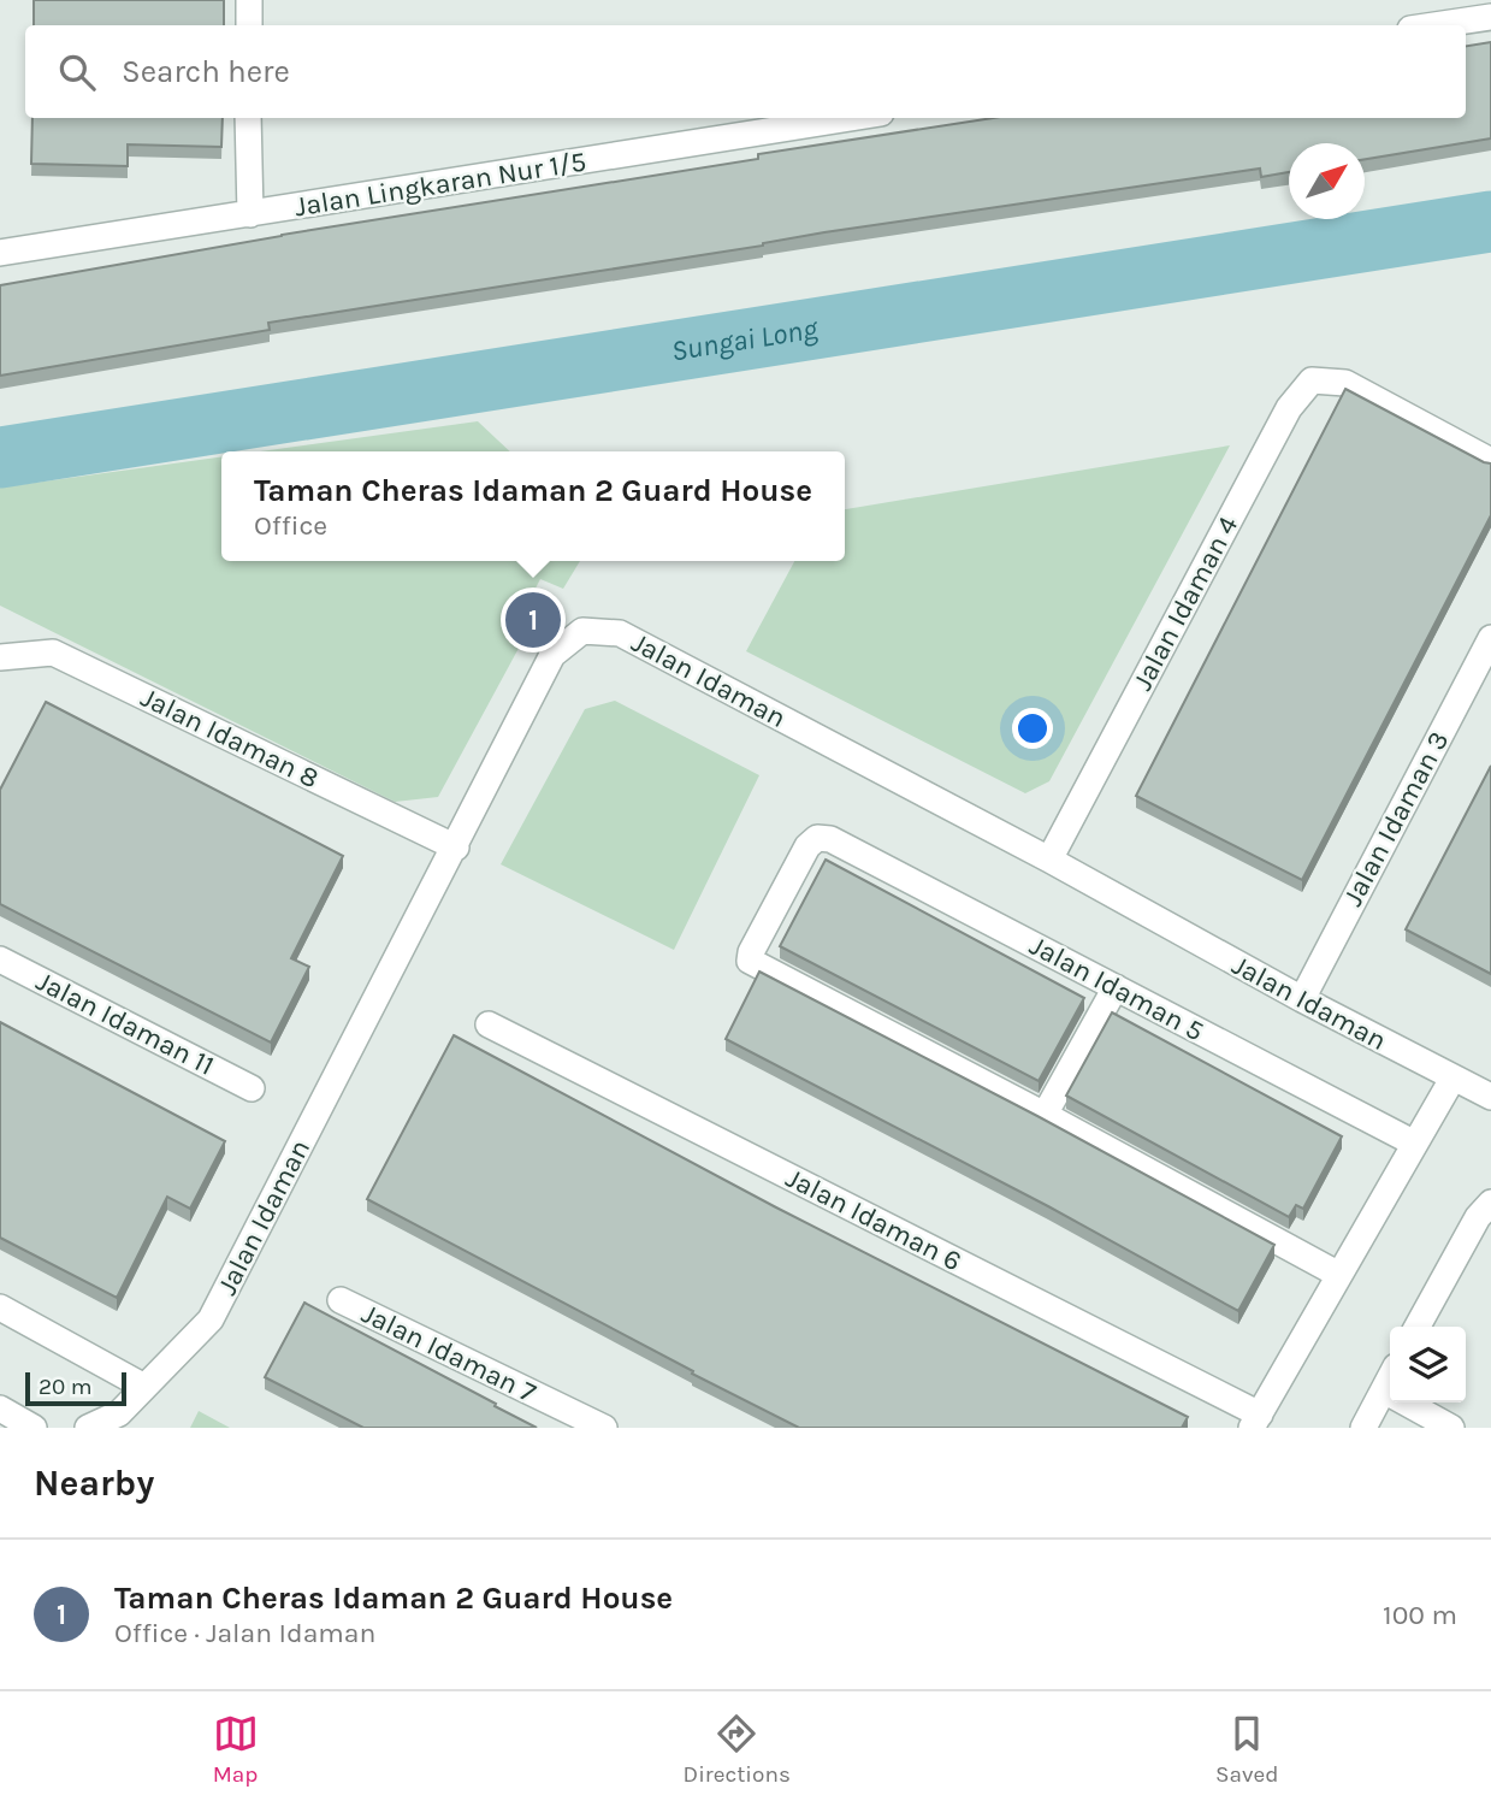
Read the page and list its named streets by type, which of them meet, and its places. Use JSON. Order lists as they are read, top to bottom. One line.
{"streets":{"street":["Jalan Lingkaran Nur 1/5","Jalan Idaman 4","Jalan Idaman","Jalan Idaman 8","Jalan Idaman 3","Jalan Idaman 5","Jalan Idaman 11","Jalan Idaman 6","Jalan Idaman 7"]},"crossings":[["Jalan Idaman 4","Jalan Idaman"],["Jalan Idaman","Jalan Idaman 8"],["Jalan Idaman","Jalan Idaman 3"]],"water":["Sungai Long"],"scale_bar":"20 m","north":"top right","page":{"search":"Search here","popup":["Taman Cheras Idaman 2 Guard House","Office"],"pins":"1","scale":"20 m","heading":"Nearby","list":[{"mark":"1","name":"Taman Cheras Idaman 2 Guard House","note":"Office · Jalan Idaman","value":"100 m"}],"nav":["Map","Directions","Saved"]}}
